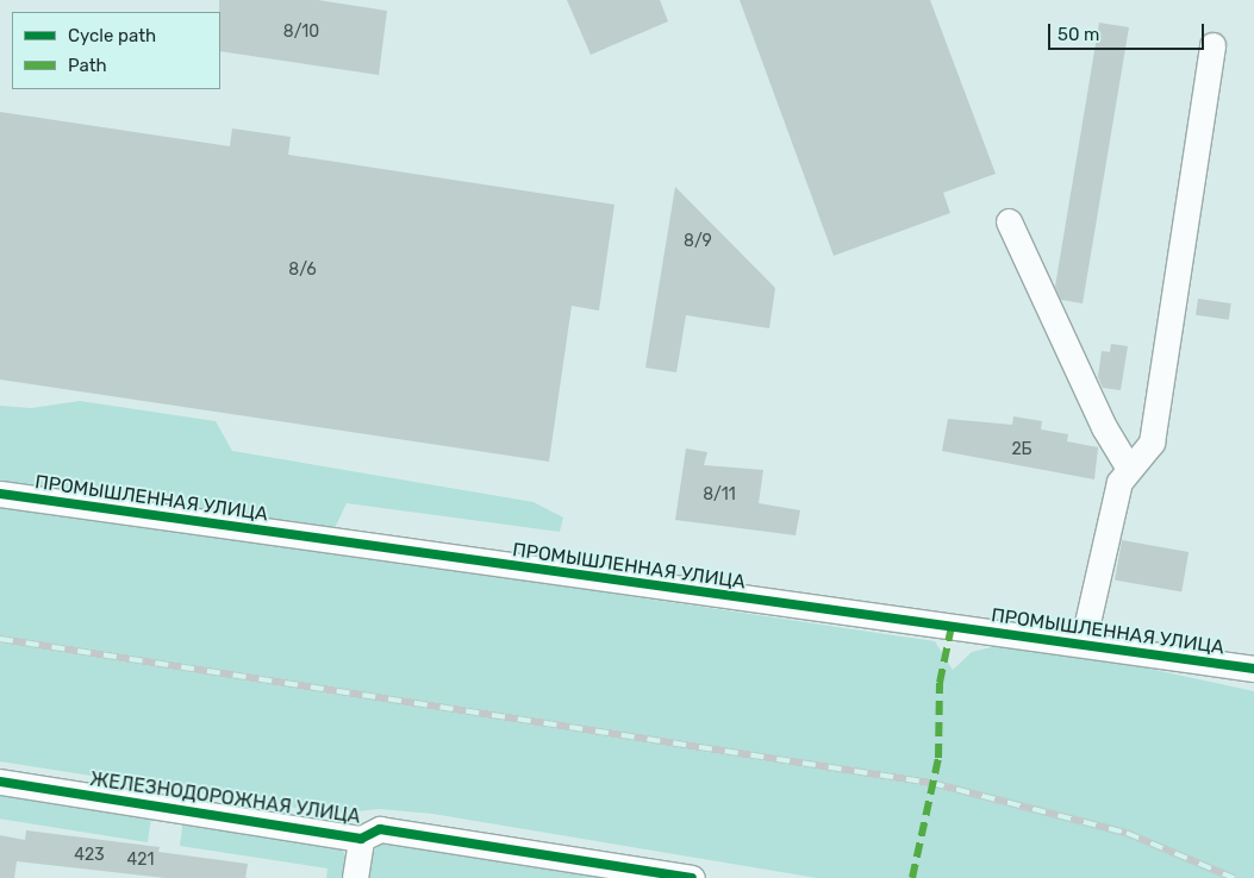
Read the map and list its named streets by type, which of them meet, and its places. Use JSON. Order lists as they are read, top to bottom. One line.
{"streets":{"street":["ПРОМЫШЛЕННАЯ УЛИЦА","ЖЕЛЕЗНОДОРОЖНАЯ УЛИЦА"]},"house_numbers":["8/10","8/9","8/6","2Б","8/11","423","421"],"legend":["Cycle path","Path"],"scale_bar":"50 m"}
